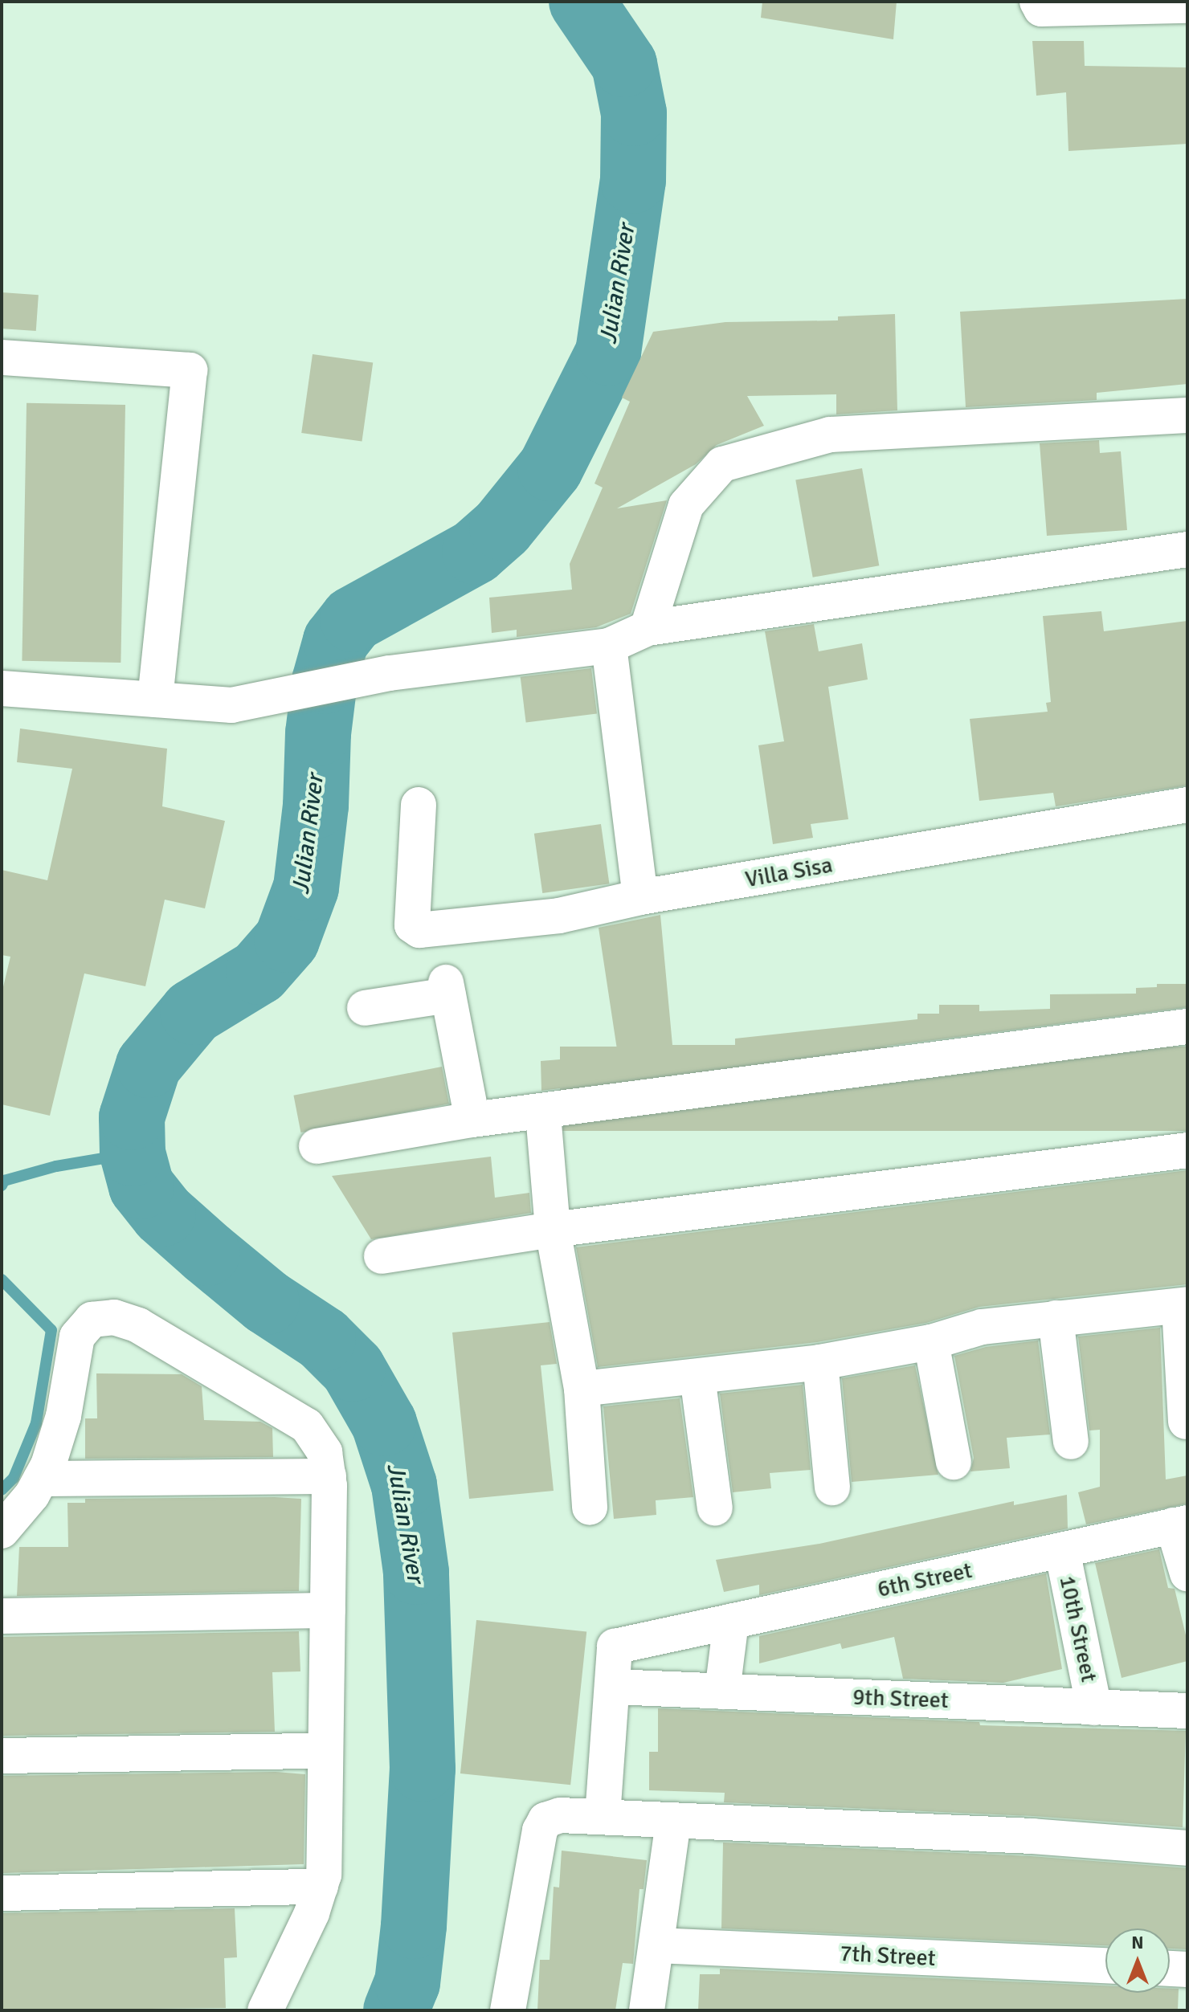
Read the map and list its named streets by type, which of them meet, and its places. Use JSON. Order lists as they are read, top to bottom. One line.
{"streets":{"street":["Villa Sisa","6th Street","10th Street","9th Street","7th Street"]},"crossings":[["6th Street","10th Street"],["6th Street","9th Street"],["10th Street","9th Street"]],"water":["Julian River"],"north":"top"}
